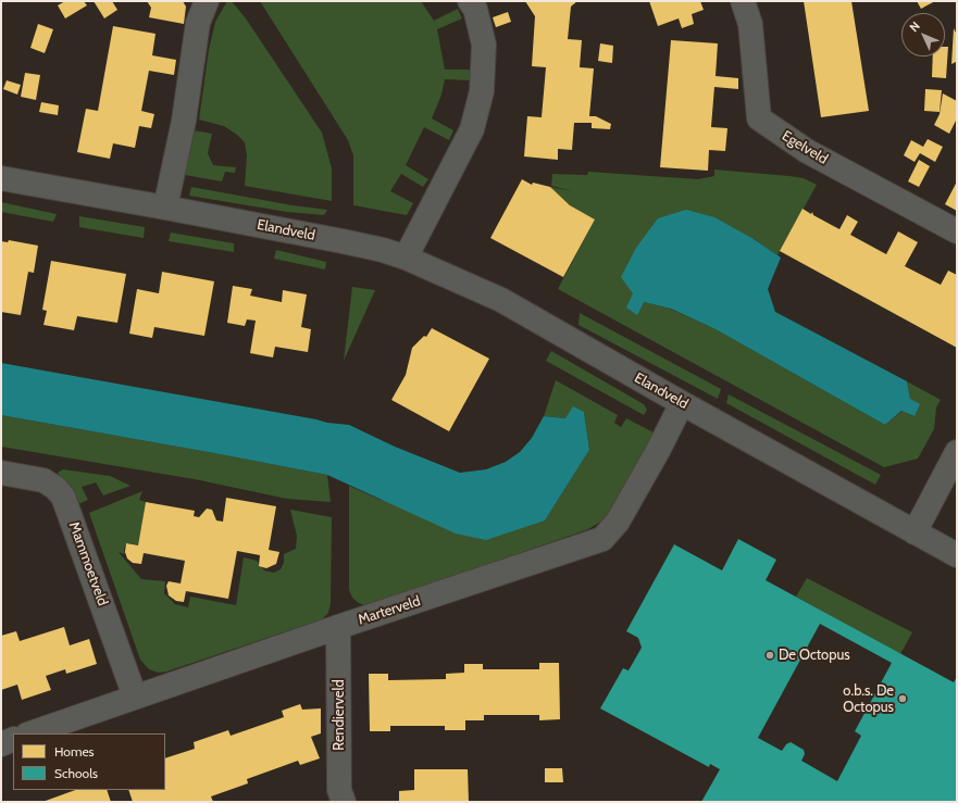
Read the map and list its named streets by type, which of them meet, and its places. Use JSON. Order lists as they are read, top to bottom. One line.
{"streets":{"street":["Egelveld","Elandveld","Mammoetveld","Marterveld","Rendierveld"]},"crossings":[["Elandveld","Marterveld"],["Mammoetveld","Marterveld"],["Marterveld","Rendierveld"]],"places":["De Octopus","o.b.s. De Octopus"],"legend":["Homes","Schools"],"north":"top left"}
